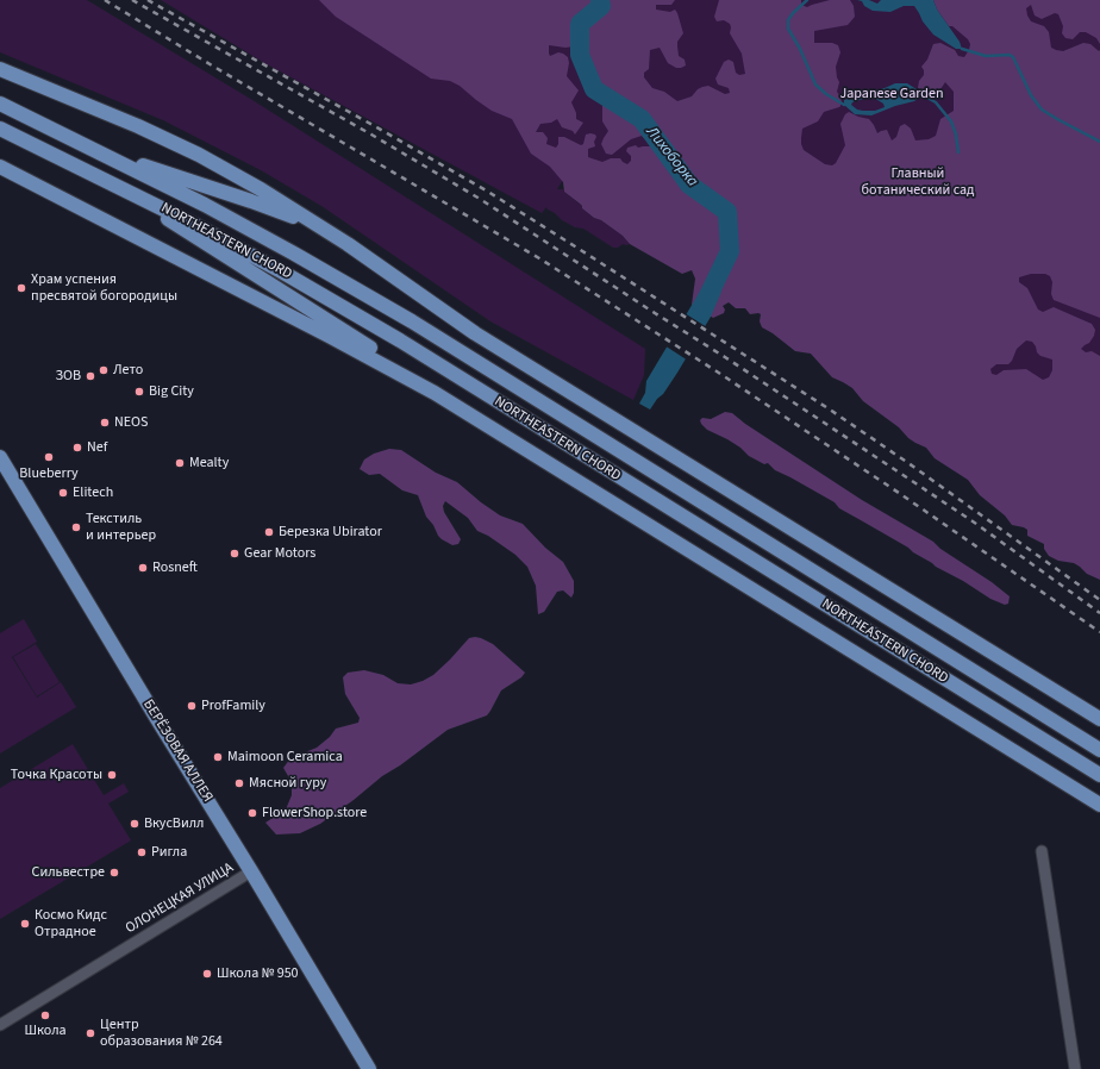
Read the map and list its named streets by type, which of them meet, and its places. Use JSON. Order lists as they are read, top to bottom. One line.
{"streets":{"main road":["NORTHEASTERN CHORD","БЕРЁЗОВАЯ АЛЛЕЯ"],"street":["ОЛОНЕЦКАЯ УЛИЦА"]},"crossings":[["БЕРЁЗОВАЯ АЛЛЕЯ","ОЛОНЕЦКАЯ УЛИЦА"]],"water":["Лихоборка"],"parks":["Japanese Garden","Главный ботанический сад"],"places":["Храм успения пресвятой богородицы","Лето","ЗОВ","Big City","NEOS","Nef","Blueberry","Mealty","Elitech","Текстиль и интерьер","Березка Ubirator","Gear Motors","Rosneft","ProfFamily","Maimoon Ceramica","Точка Красоты","Мясной гуру","FlowerShop.store","ВкусВилл","Ригла","Сильвестре","Космо Кидс Отрадное","Школа № 950","Школа","Центр образования № 264"]}
